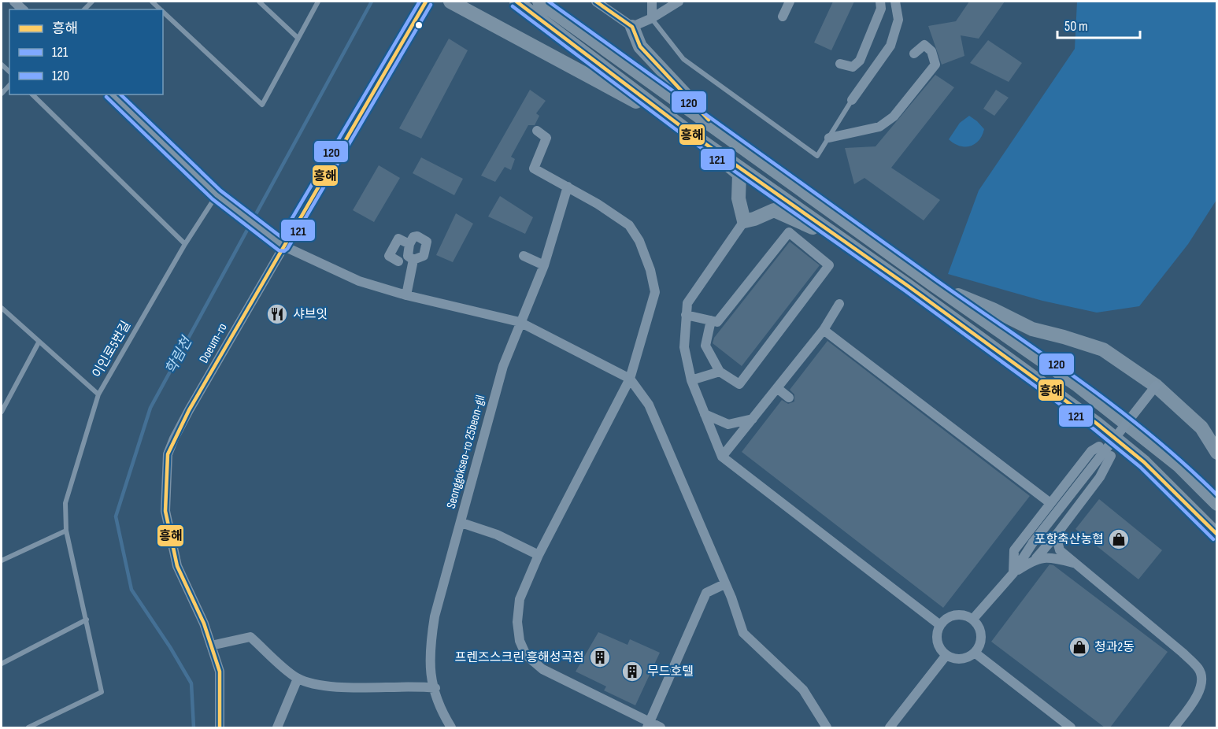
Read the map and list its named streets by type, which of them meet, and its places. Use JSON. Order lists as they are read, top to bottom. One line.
{"streets":{"street":["Doeum-ro","Seonggokseo-ro 25beon-gil"],"lane":["이인로5번길"]},"water":["학림천"],"places":{"restaurant":["샤브잇"],"shop":["포항축산농협","청과2동"],"building":["프렌즈스크린 흥해성곡점","무드호텔"]},"lines":["transit line 흥해","transit line 120","transit line 121"],"legend":["흥해","121","120"],"scale_bar":"50 m"}
